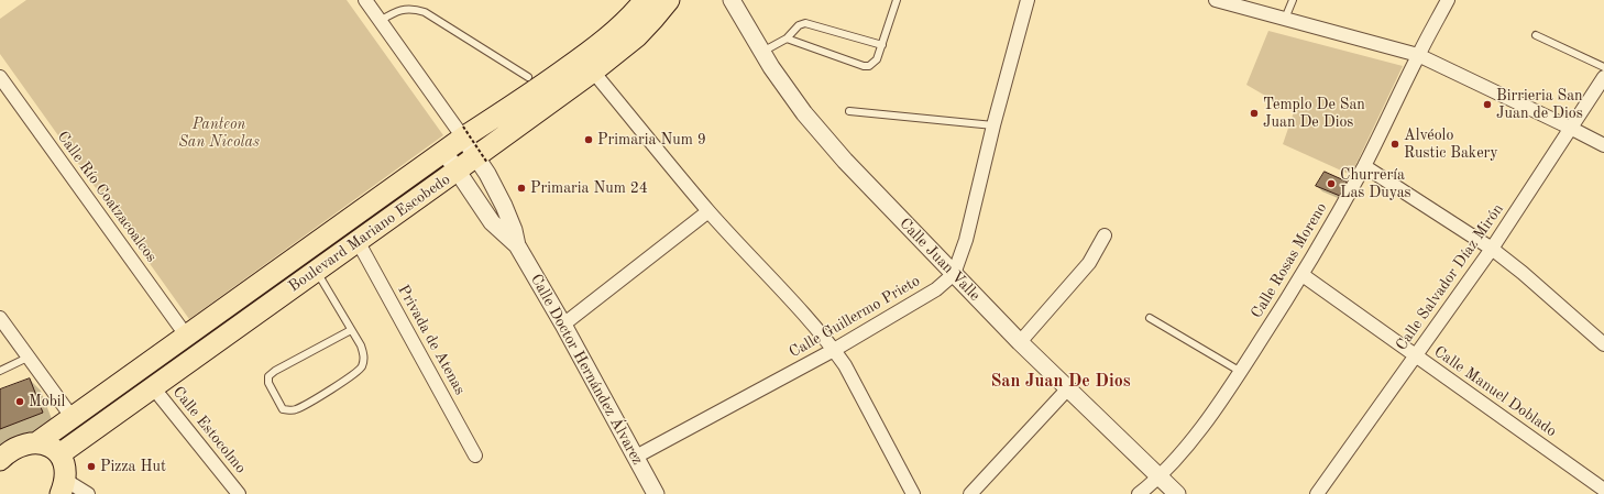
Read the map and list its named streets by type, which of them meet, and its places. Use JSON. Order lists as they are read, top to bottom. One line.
{"streets":{"main road":["Boulevard Mariano Escobedo"],"street":["Calle Río Coatzacoalcos","Calle Juan Valle","Calle Rosas Moreno","Calle Salvador Díaz Mirón","Calle Guillermo Prieto","Privada de Atenas","Calle Doctor Hernández Álvarez","Calle Manuel Doblado","Calle Estocolmo"]},"crossings":[["Calle Río Coatzacoalcos","Boulevard Mariano Escobedo"],["Boulevard Mariano Escobedo","Privada de Atenas"],["Boulevard Mariano Escobedo","Calle Doctor Hernández Álvarez"],["Boulevard Mariano Escobedo","Calle Estocolmo"],["Calle Juan Valle","Calle Rosas Moreno"],["Calle Juan Valle","Calle Guillermo Prieto"],["Calle Rosas Moreno","Calle Manuel Doblado"],["Calle Salvador Díaz Mirón","Calle Manuel Doblado"],["Calle Guillermo Prieto","Calle Doctor Hernández Álvarez"]],"districts":["San Juan De Dios"],"parks":["Panteon San Nicolas"],"places":["Birrieria San Juan de Dios","Templo De San Juan De Dios","Primaria Num 9","Alvéolo Rustic Bakery","Churrería Las Duyas","Primaria Num 24","Mobil","Pizza Hut"]}
